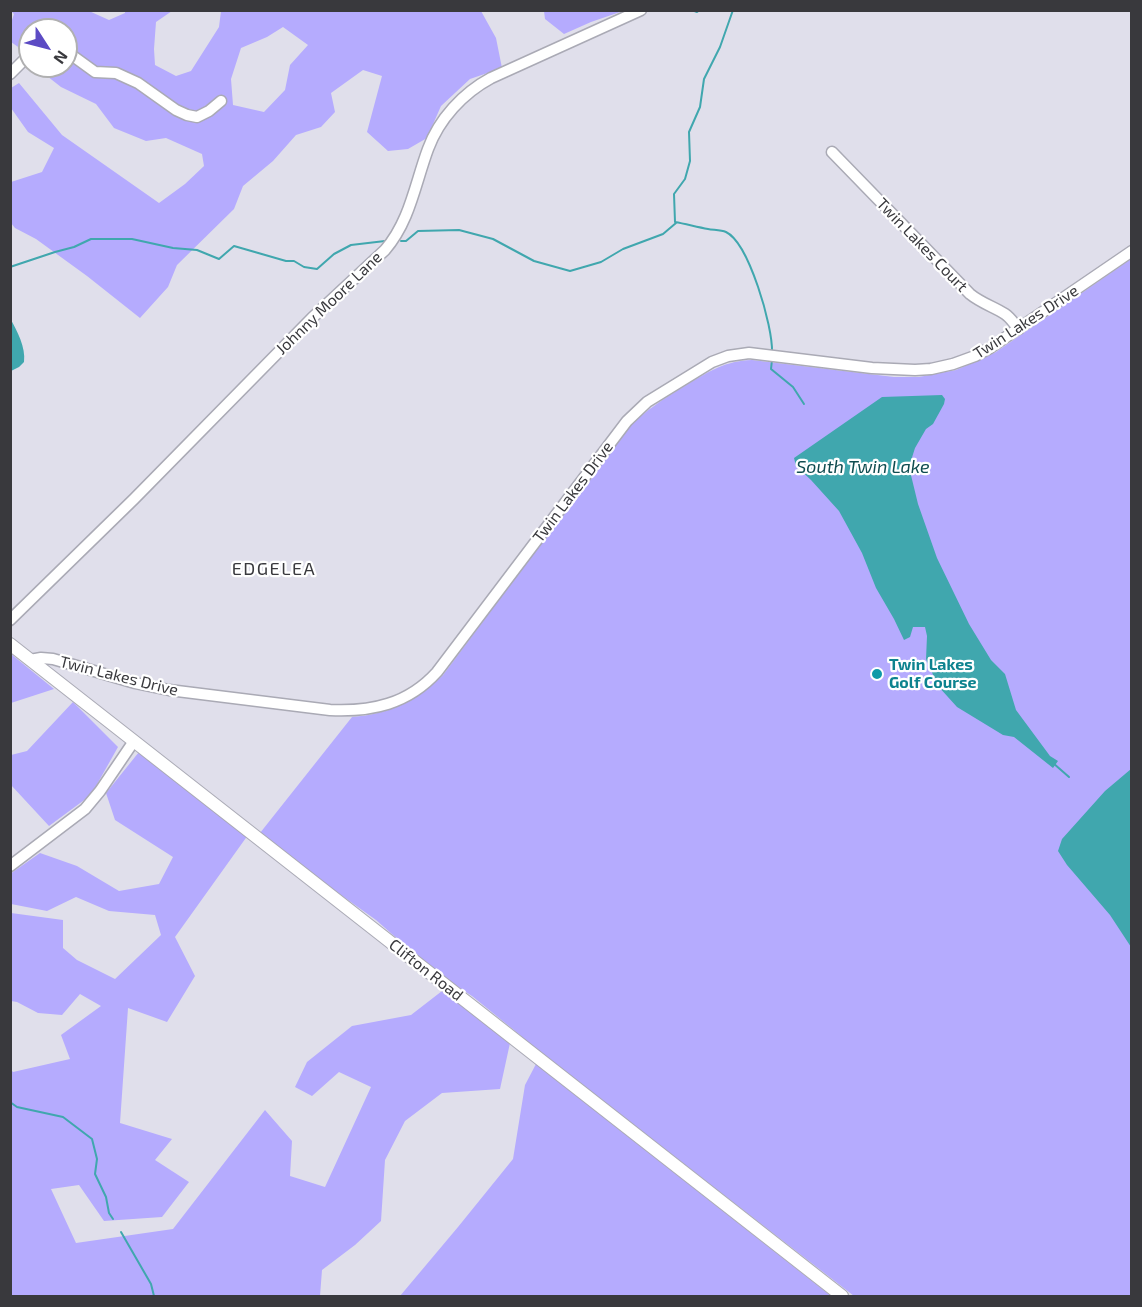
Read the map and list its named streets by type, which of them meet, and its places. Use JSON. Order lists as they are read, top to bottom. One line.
{"streets":{"main road":["Clifton Road"],"street":["Twin Lakes Court","Johnny Moore Lane","Twin Lakes Drive"]},"crossings":[["Twin Lakes Court","Twin Lakes Drive"],["Twin Lakes Drive","Clifton Road"]],"districts":["EDGELEA"],"water":["South Twin Lake"],"places":["Twin Lakes Golf Course"],"north":"bottom right"}
